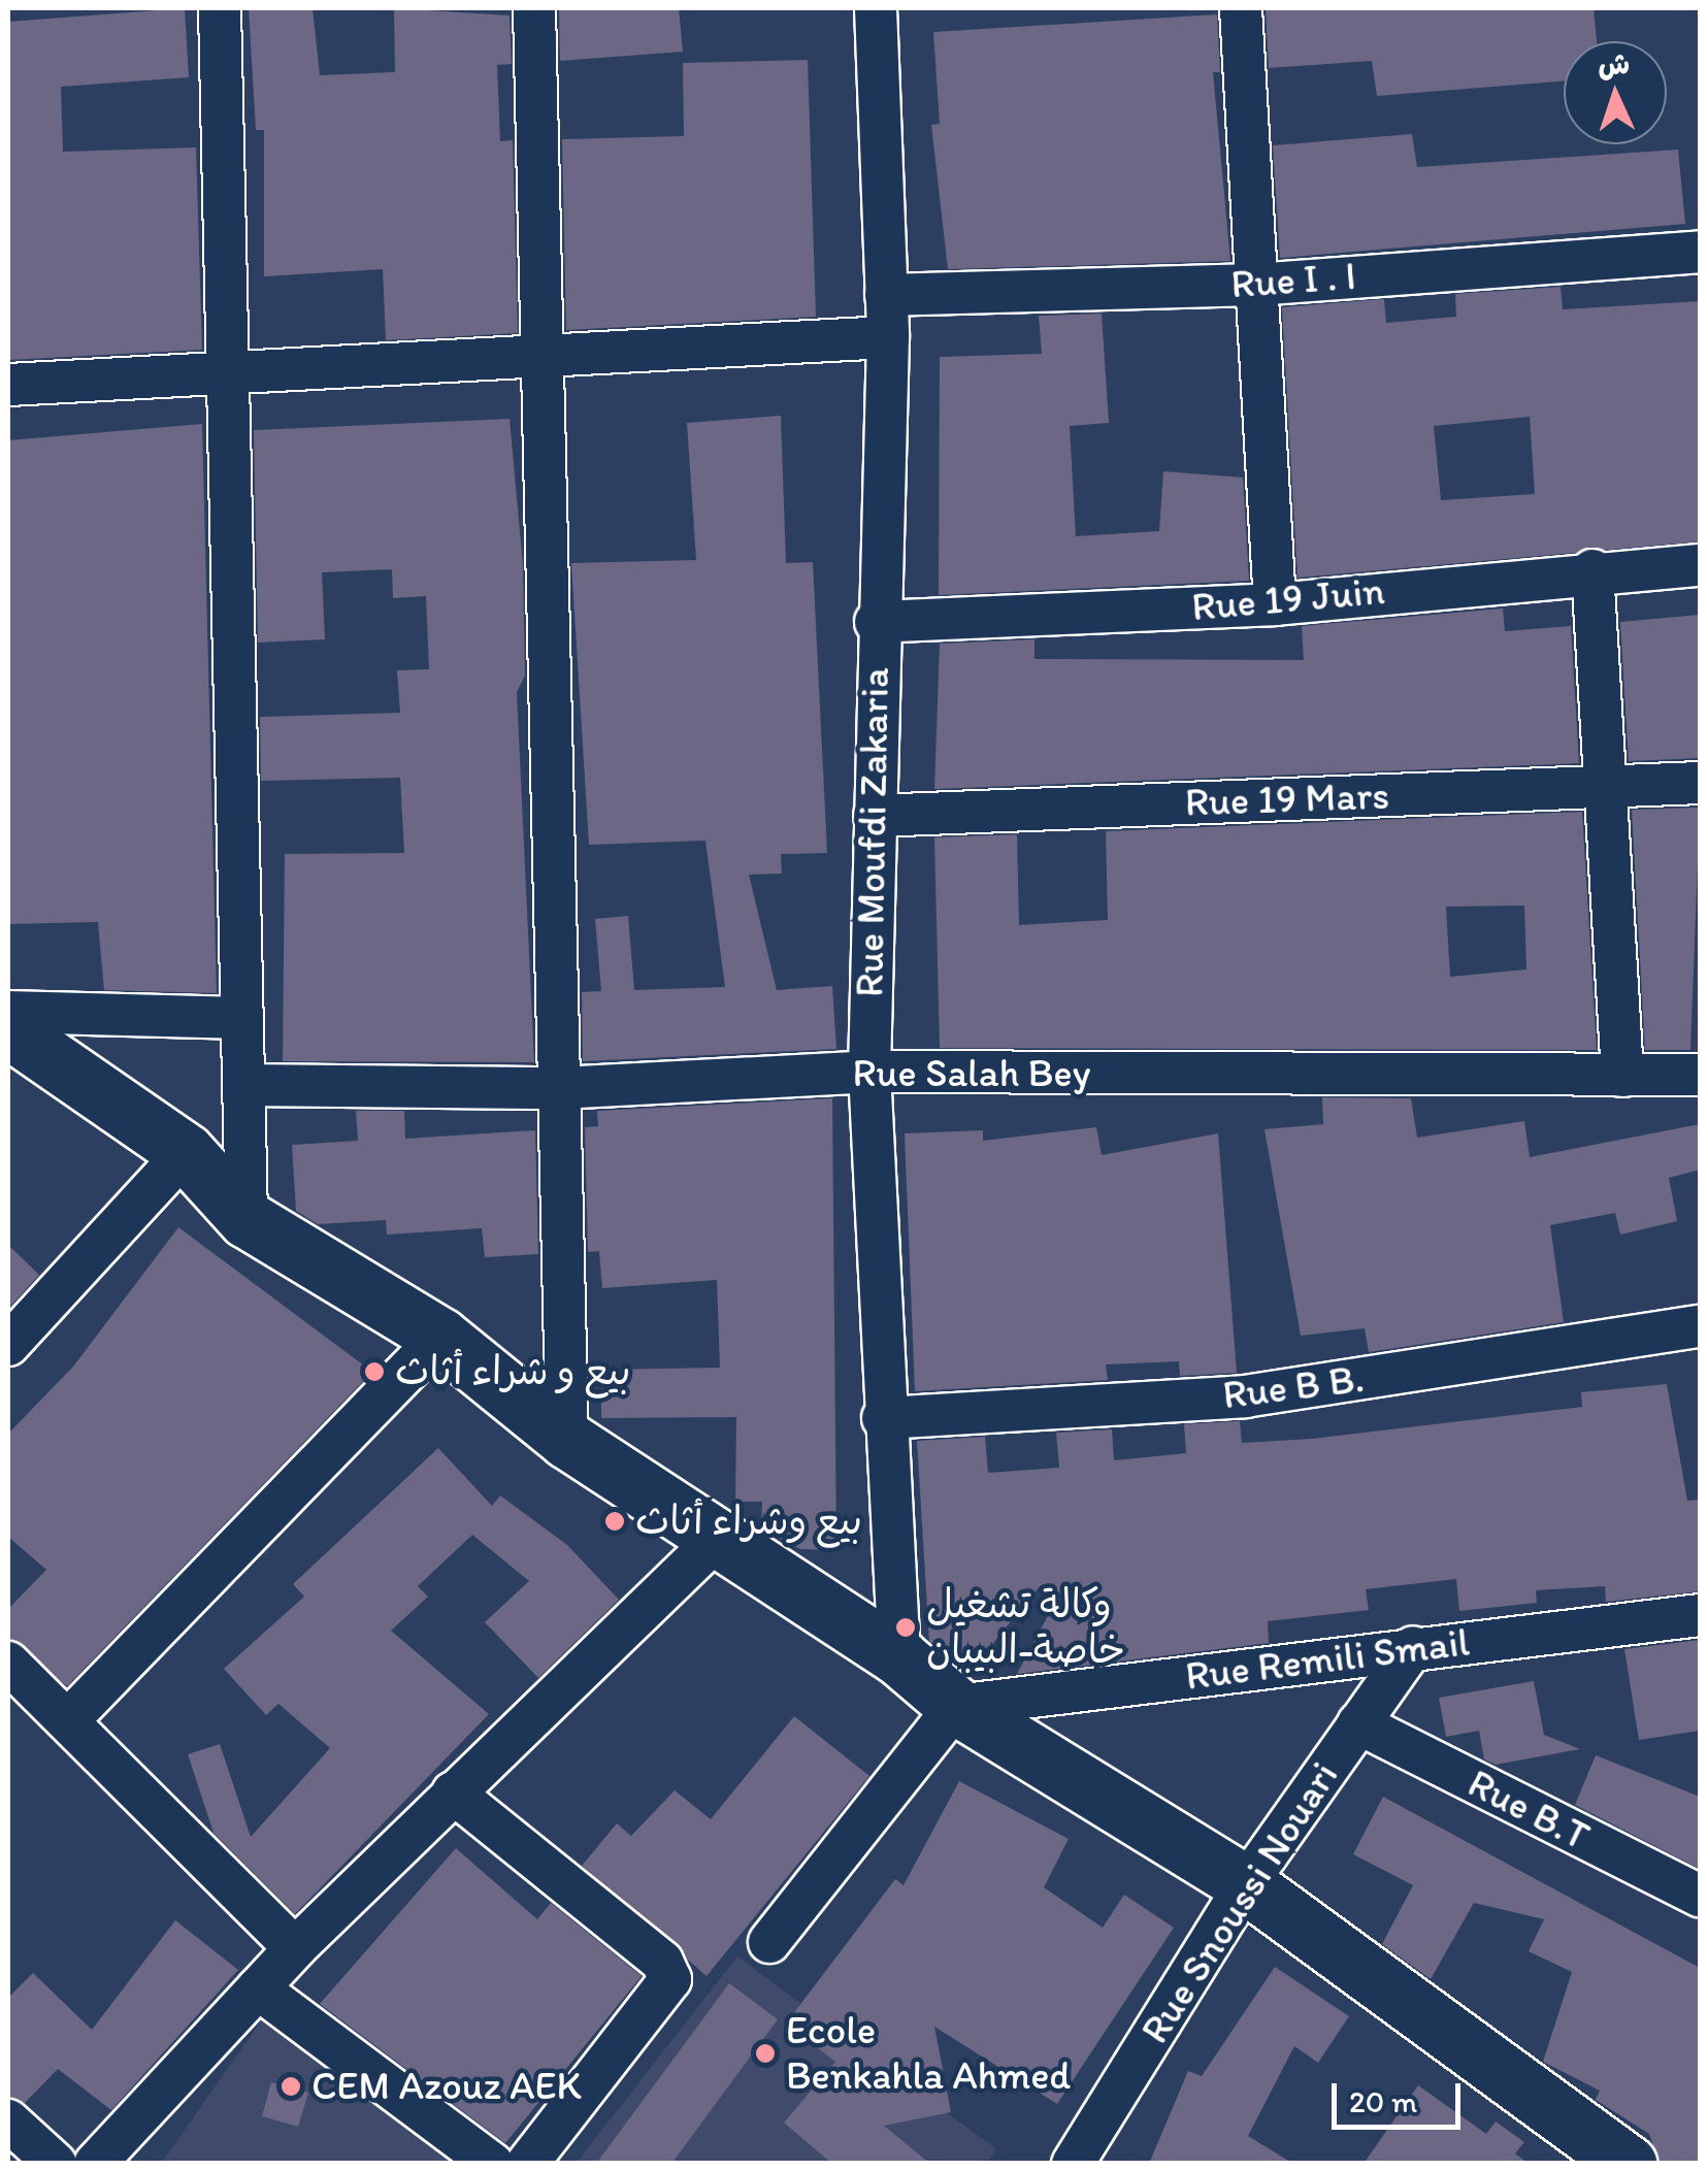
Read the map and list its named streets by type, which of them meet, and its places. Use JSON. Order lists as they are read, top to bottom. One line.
{"streets":{"street":["Rue I . I","Rue 19 Juin","Rue 19 Mars","Rue Moufdi Zakaria","Rue Salah Bey","Rue B B.","Rue Remili Smail","Rue B.T","Rue Snoussi Nouari"]},"crossings":[["Rue I . I","Rue Moufdi Zakaria"],["Rue 19 Juin","Rue Moufdi Zakaria"],["Rue 19 Mars","Rue Moufdi Zakaria"],["Rue Moufdi Zakaria","Rue Salah Bey"],["Rue Moufdi Zakaria","Rue B B."],["Rue Remili Smail","Rue Snoussi Nouari"],["Rue B.T","Rue Snoussi Nouari"]],"places":["بيع و شراء أثاث","بيع وشراء أثاث","وكالة تشغيل خاصة-البيبان","Ecole Benkahla Ahmed","CEM Azouz AEK"],"scale_bar":"20 m","north":"top"}
